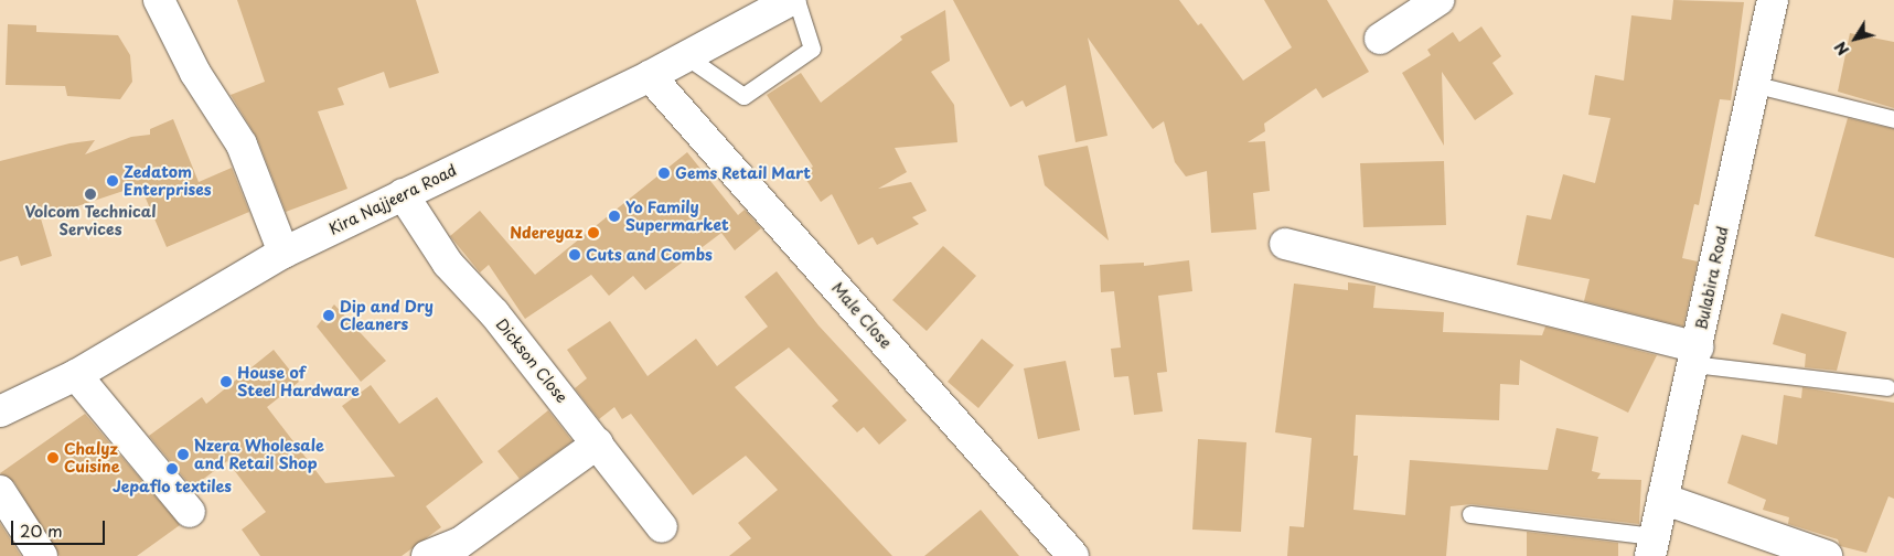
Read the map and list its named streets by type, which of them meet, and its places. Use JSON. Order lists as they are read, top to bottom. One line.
{"streets":{"street":["Kira Najjeera Road","Bulabira Road","Male Close","Dickson Close"]},"crossings":[["Kira Najjeera Road","Male Close"],["Kira Najjeera Road","Dickson Close"]],"places":["Gems Retail Mart","Zedatom Enterprises","Volcom Technical Services","Yo Family Supermarket","Ndereyaz","Cuts and Combs","Dip and Dry Cleaners","House of Steel Hardware","Nzera Wholesale and Retail Shop","Chalyz Cuisine","Jepaflo textiles"],"scale_bar":"20 m","north":"bottom left"}
